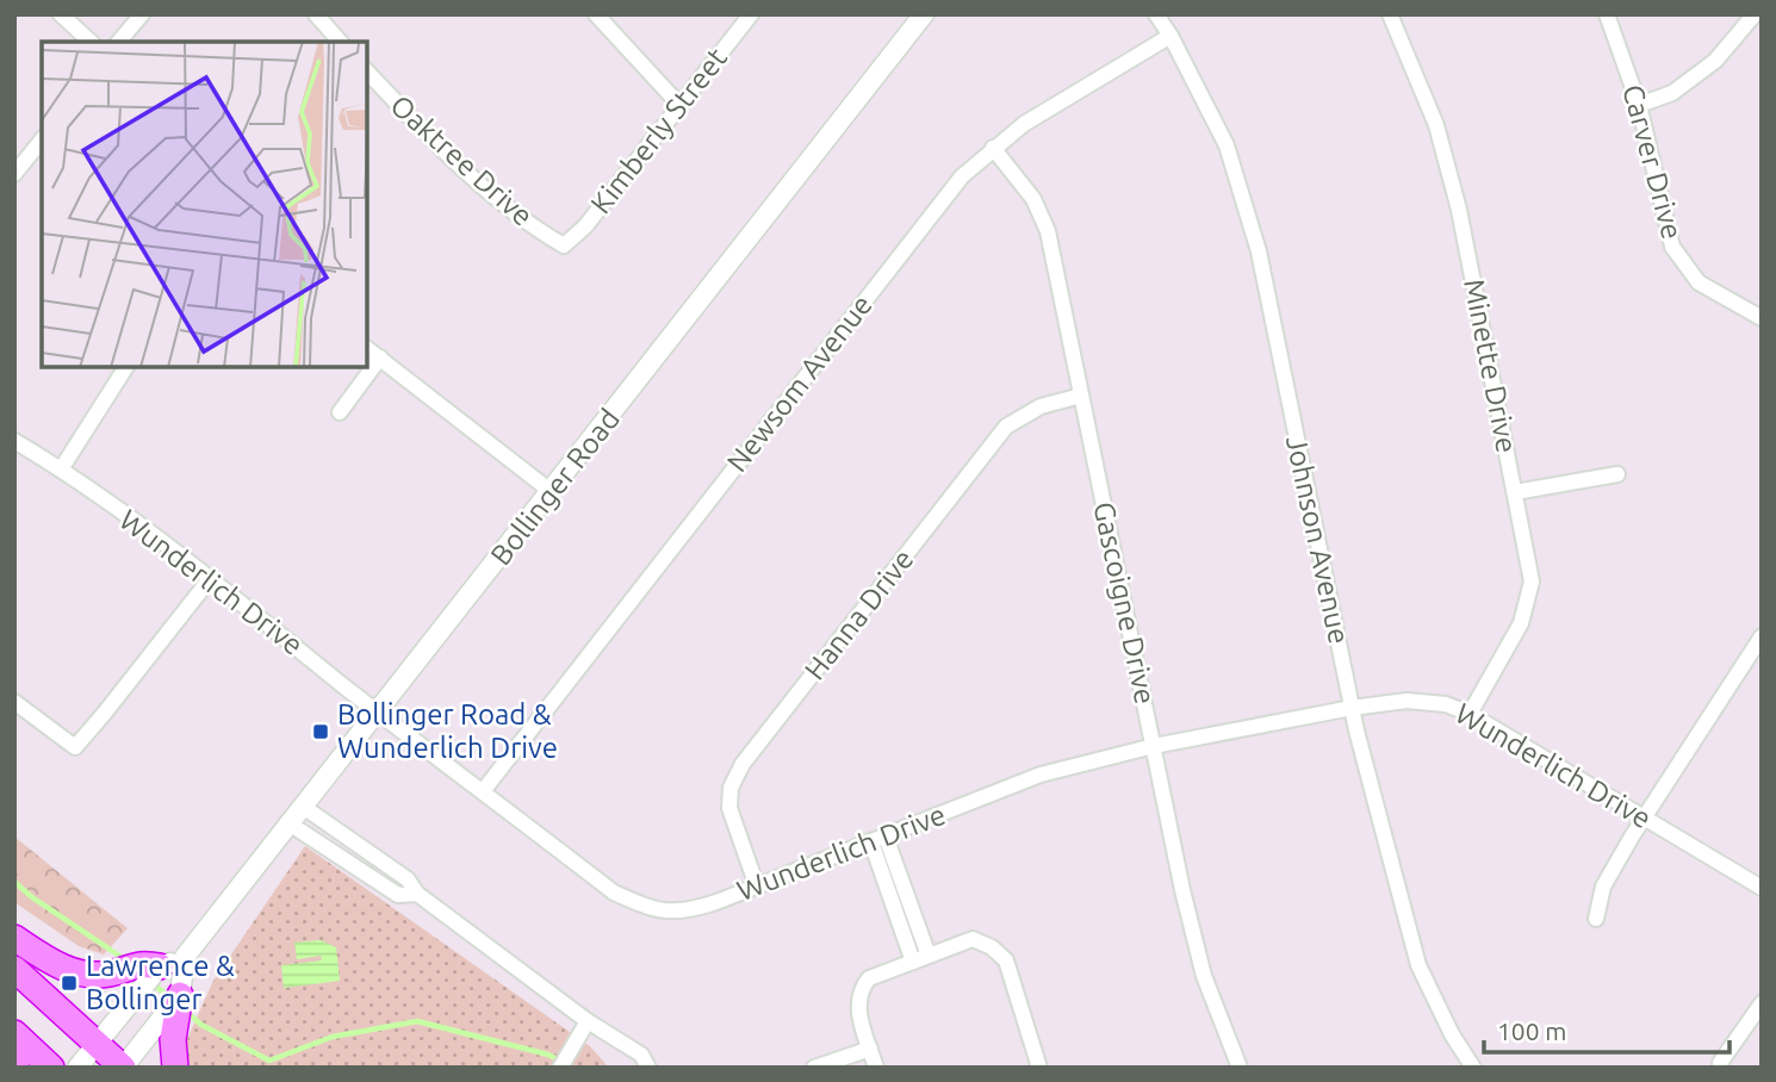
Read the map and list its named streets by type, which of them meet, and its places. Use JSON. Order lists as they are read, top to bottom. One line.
{"streets":{"main road":["Bollinger Road"],"street":["Kimberly Street","Oaktree Drive","Carver Drive","Minette Drive","Newsom Avenue","Johnson Avenue","Wunderlich Drive","Gascoigne Drive","Hanna Drive"]},"crossings":[["Kimberly Street","Oaktree Drive"],["Minette Drive","Wunderlich Drive"],["Newsom Avenue","Johnson Avenue"],["Newsom Avenue","Wunderlich Drive"],["Newsom Avenue","Gascoigne Drive"],["Bollinger Road","Wunderlich Drive"],["Johnson Avenue","Wunderlich Drive"],["Wunderlich Drive","Gascoigne Drive"],["Wunderlich Drive","Hanna Drive"],["Gascoigne Drive","Hanna Drive"]],"places":{"transit":["Bollinger Road & Wunderlich Drive","Lawrence & Bollinger"]},"scale_bar":"100 m"}
